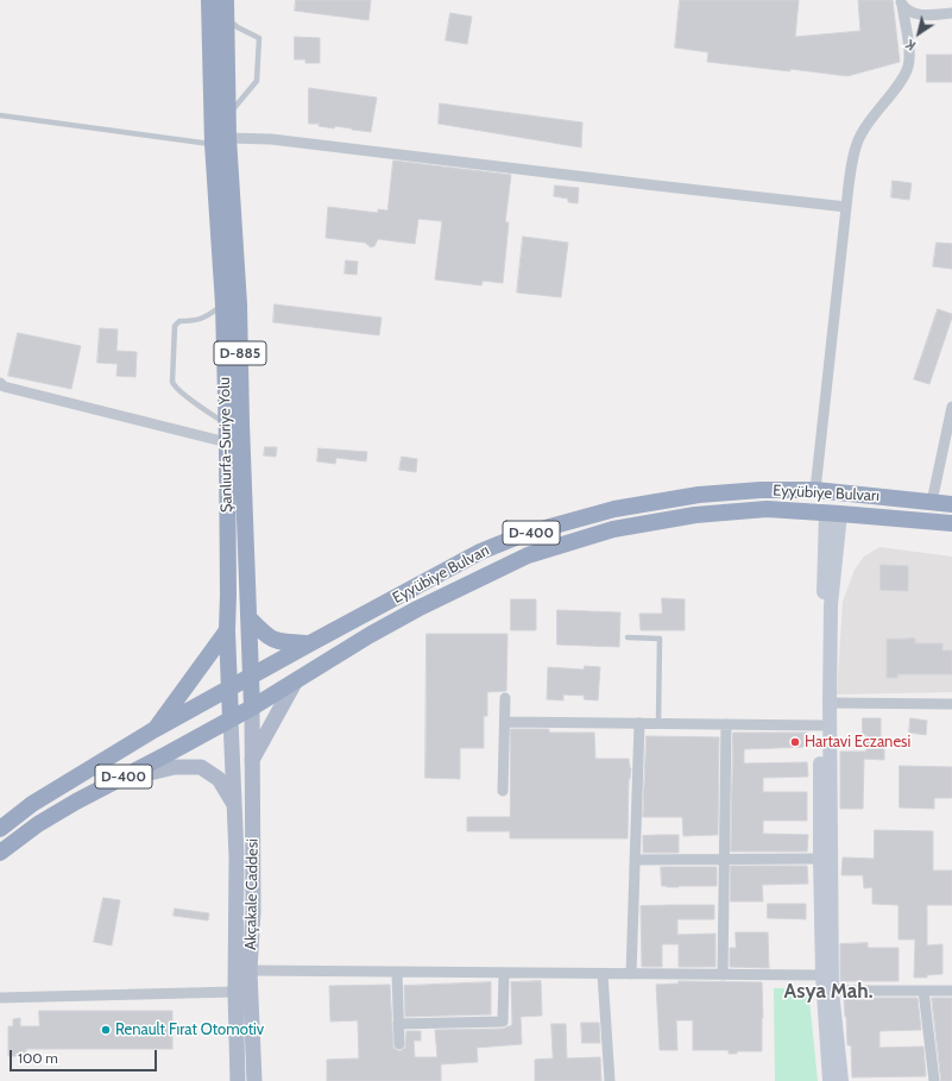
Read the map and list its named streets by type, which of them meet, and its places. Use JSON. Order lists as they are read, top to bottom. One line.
{"streets":{"highway":["D-885","Şanlıurfa-Suriye Yolu","Eyyübiye Bulvarı","D-400"],"main road":["Akçakale Caddesi"]},"crossings":[["Şanlıurfa-Suriye Yolu","Eyyübiye Bulvarı"],["Şanlıurfa-Suriye Yolu","D-400"],["Şanlıurfa-Suriye Yolu","Akçakale Caddesi"],["Eyyübiye Bulvarı","D-400"],["Eyyübiye Bulvarı","Akçakale Caddesi"],["D-400","Akçakale Caddesi"]],"districts":["Asya Mah."],"places":["Hartavi Eczanesi","Renault Fırat Otomotiv"],"scale_bar":"100 m","north":"bottom left"}
